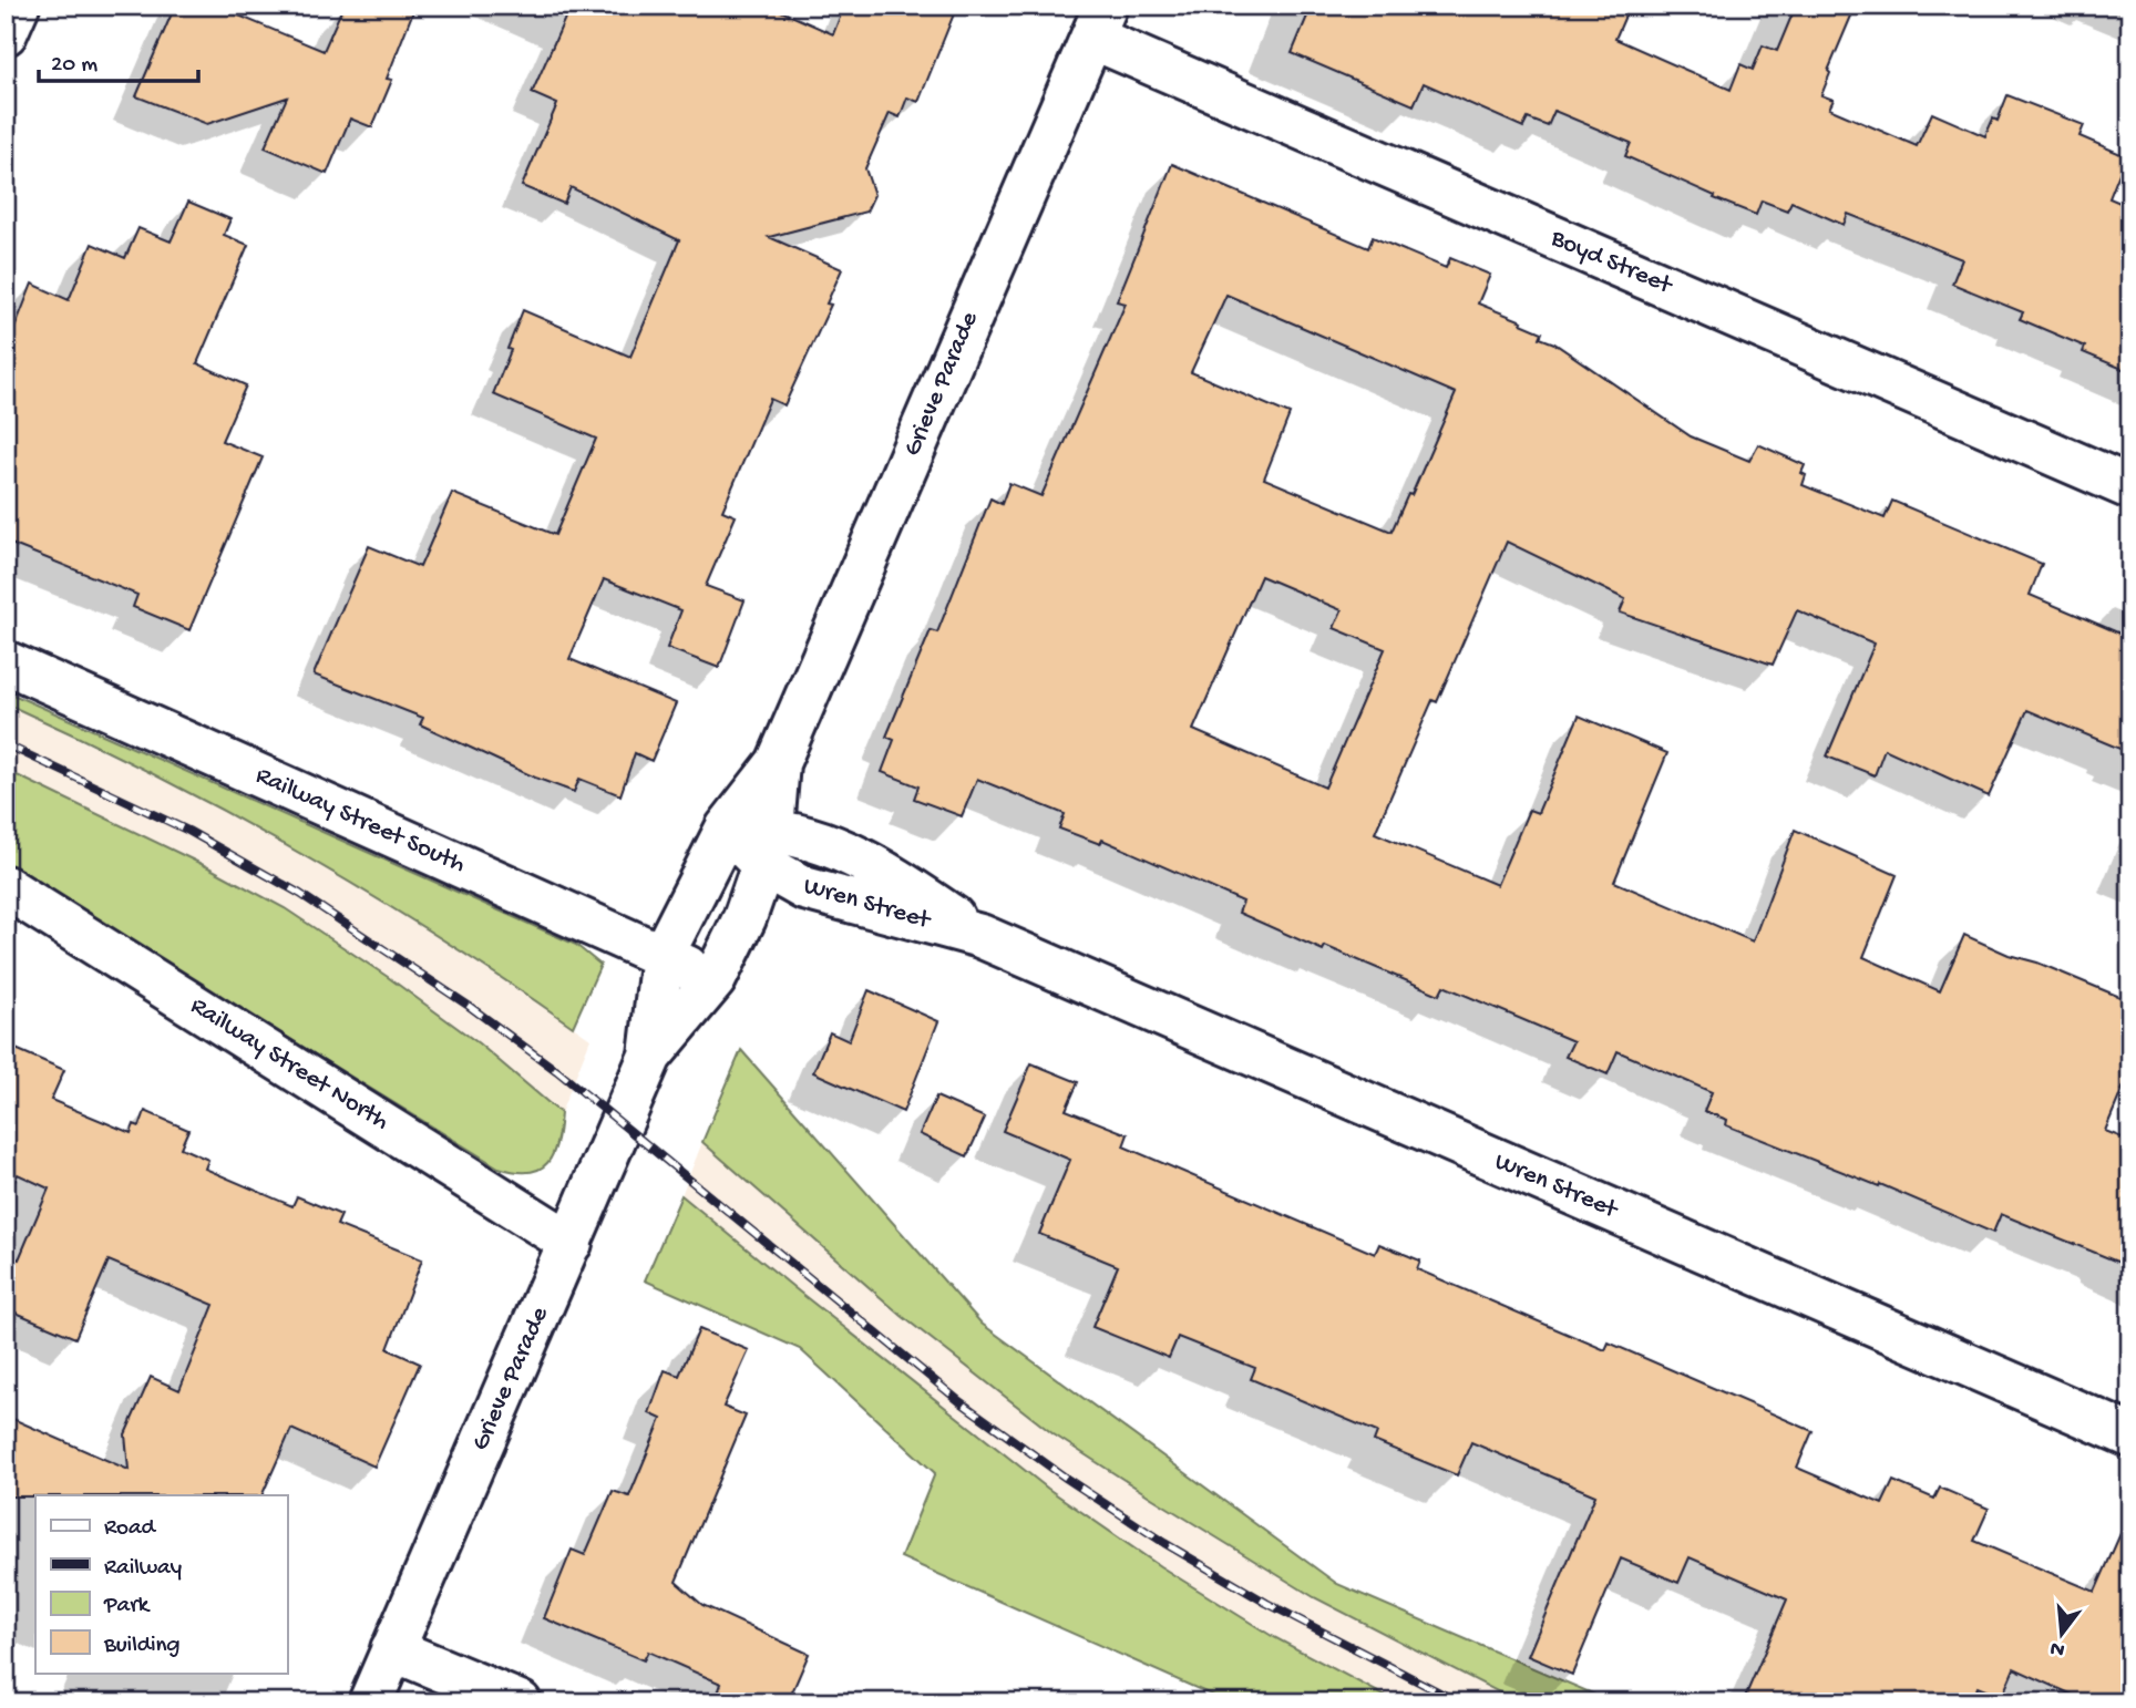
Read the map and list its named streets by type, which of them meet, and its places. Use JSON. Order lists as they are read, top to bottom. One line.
{"streets":{"street":["Boyd Street","Grieve Parade","Railway Street South","Wren Street","Railway Street North"]},"crossings":[["Boyd Street","Grieve Parade"],["Grieve Parade","Railway Street South"],["Grieve Parade","Wren Street"],["Grieve Parade","Railway Street North"]],"legend":["Road","Railway","Park","Building"],"scale_bar":"20 m","north":"bottom"}
